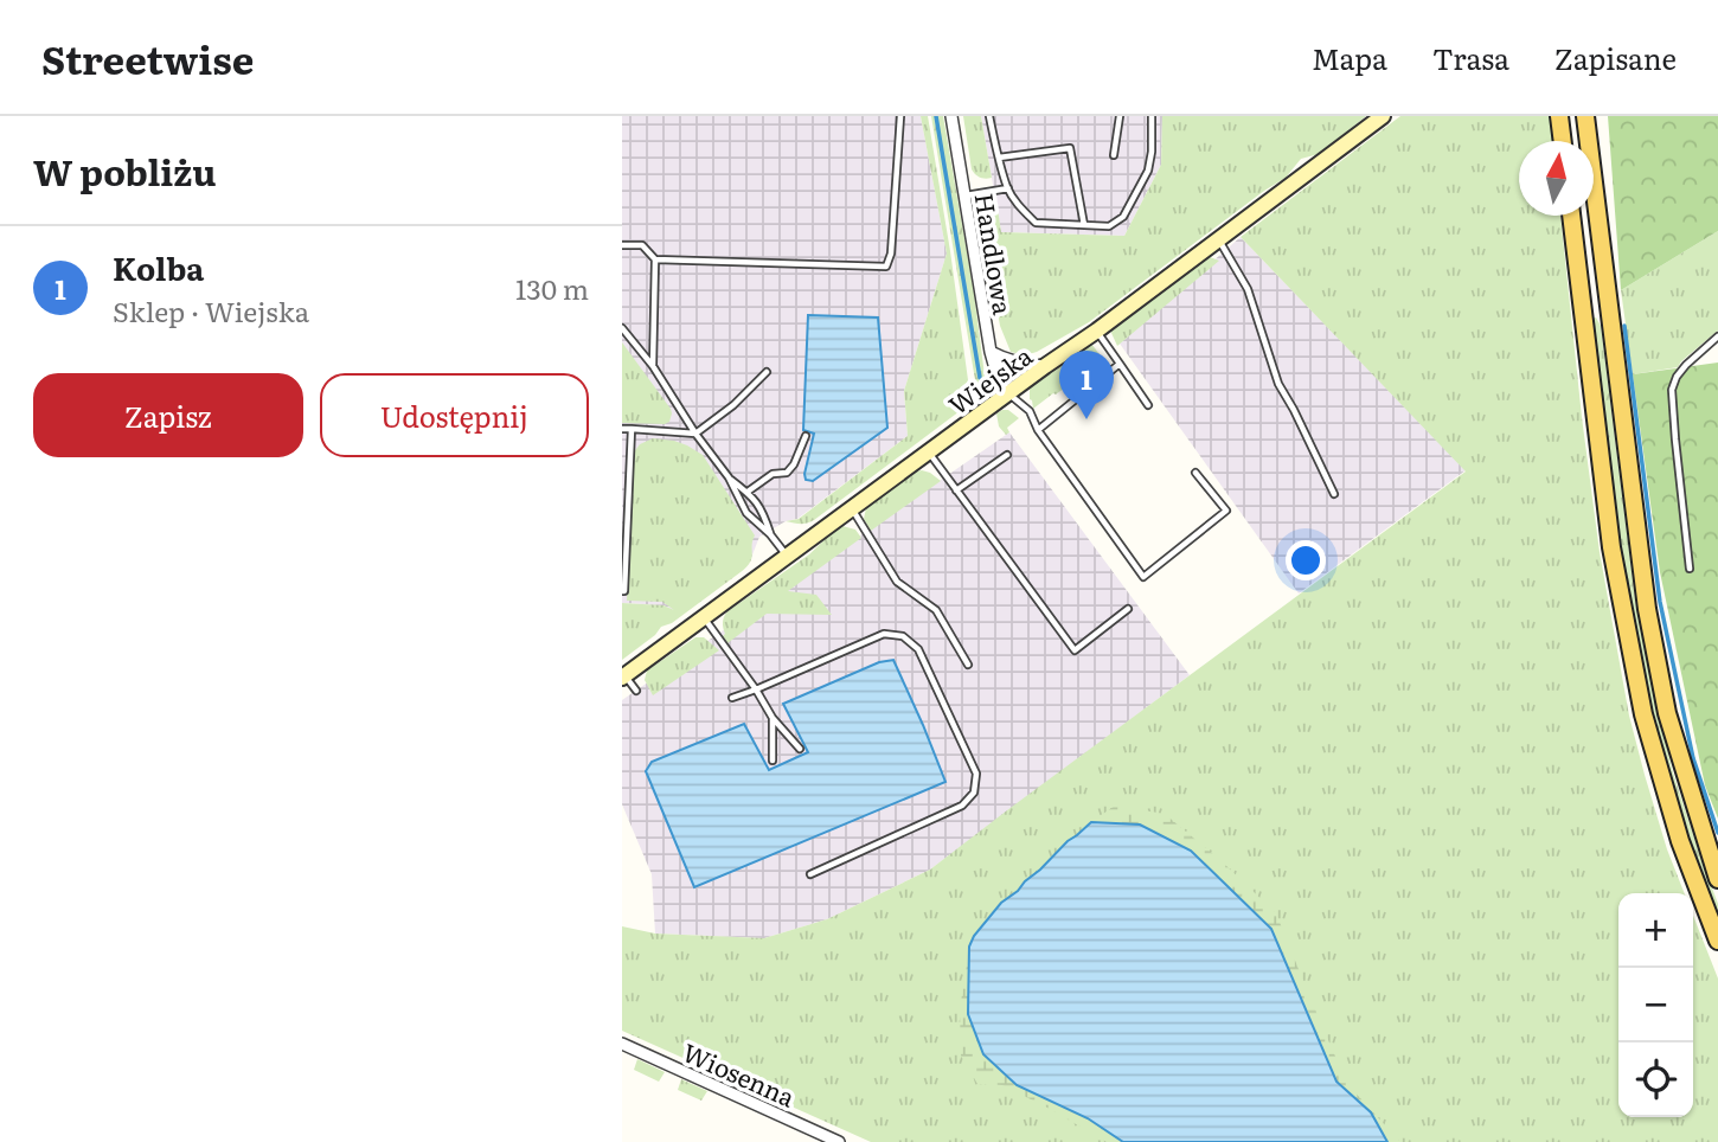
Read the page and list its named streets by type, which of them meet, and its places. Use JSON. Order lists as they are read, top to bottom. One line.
{"streets":{"street":["Handlowa","Wiejska","Wiosenna"]},"crossings":[["Handlowa","Wiejska"]],"north":"top","page":{"header":"Streetwise","nav":["Mapa","Trasa","Zapisane"],"heading":"W pobliżu","list":[{"mark":"1","name":"Kolba","note":"Sklep · Wiejska","value":"130 m"}],"buttons":["Zapisz","Udostępnij"],"pins":"1","map_buttons":["+","−"]}}
